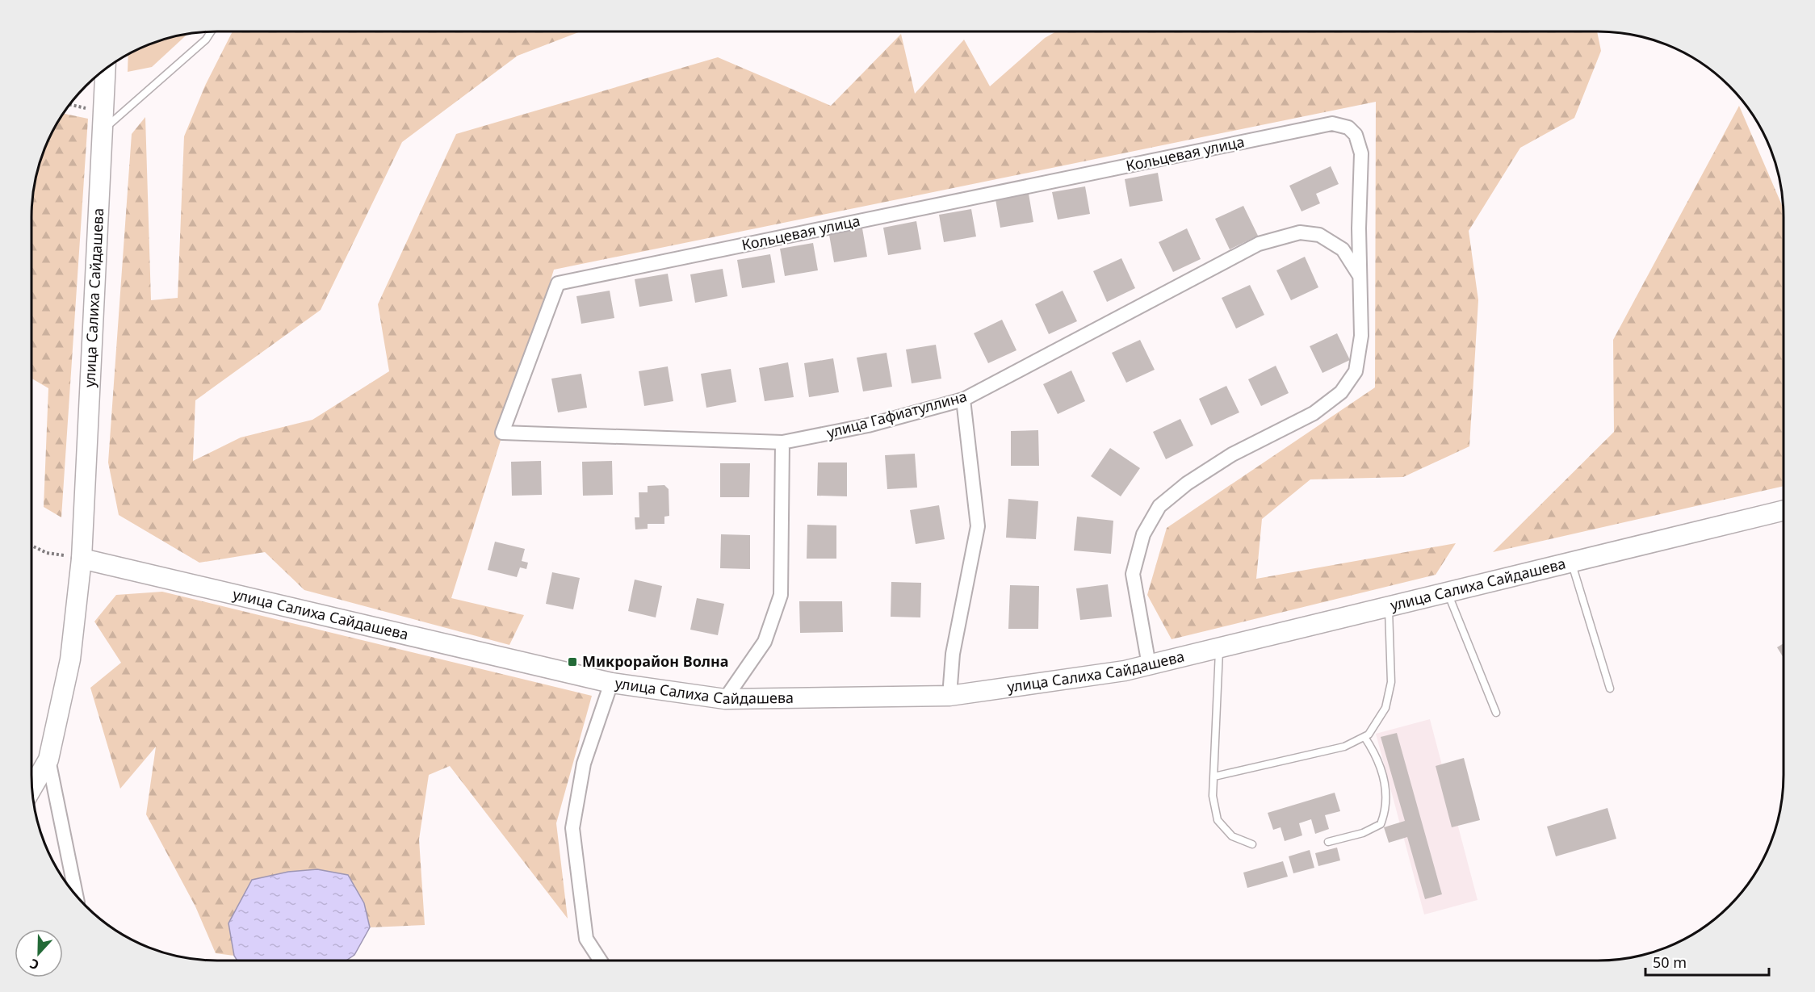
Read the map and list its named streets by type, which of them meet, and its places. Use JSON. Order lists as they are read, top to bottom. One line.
{"streets":{"street":["Кольцевая улица","улица Салиха Сайдашева","улица Гафиатуллина"]},"crossings":[["Кольцевая улица","улица Салиха Сайдашева"],["Кольцевая улица","улица Гафиатуллина"]],"places":{"transit":["Микрорайон Волна"]},"scale_bar":"50 m","north":"bottom"}
